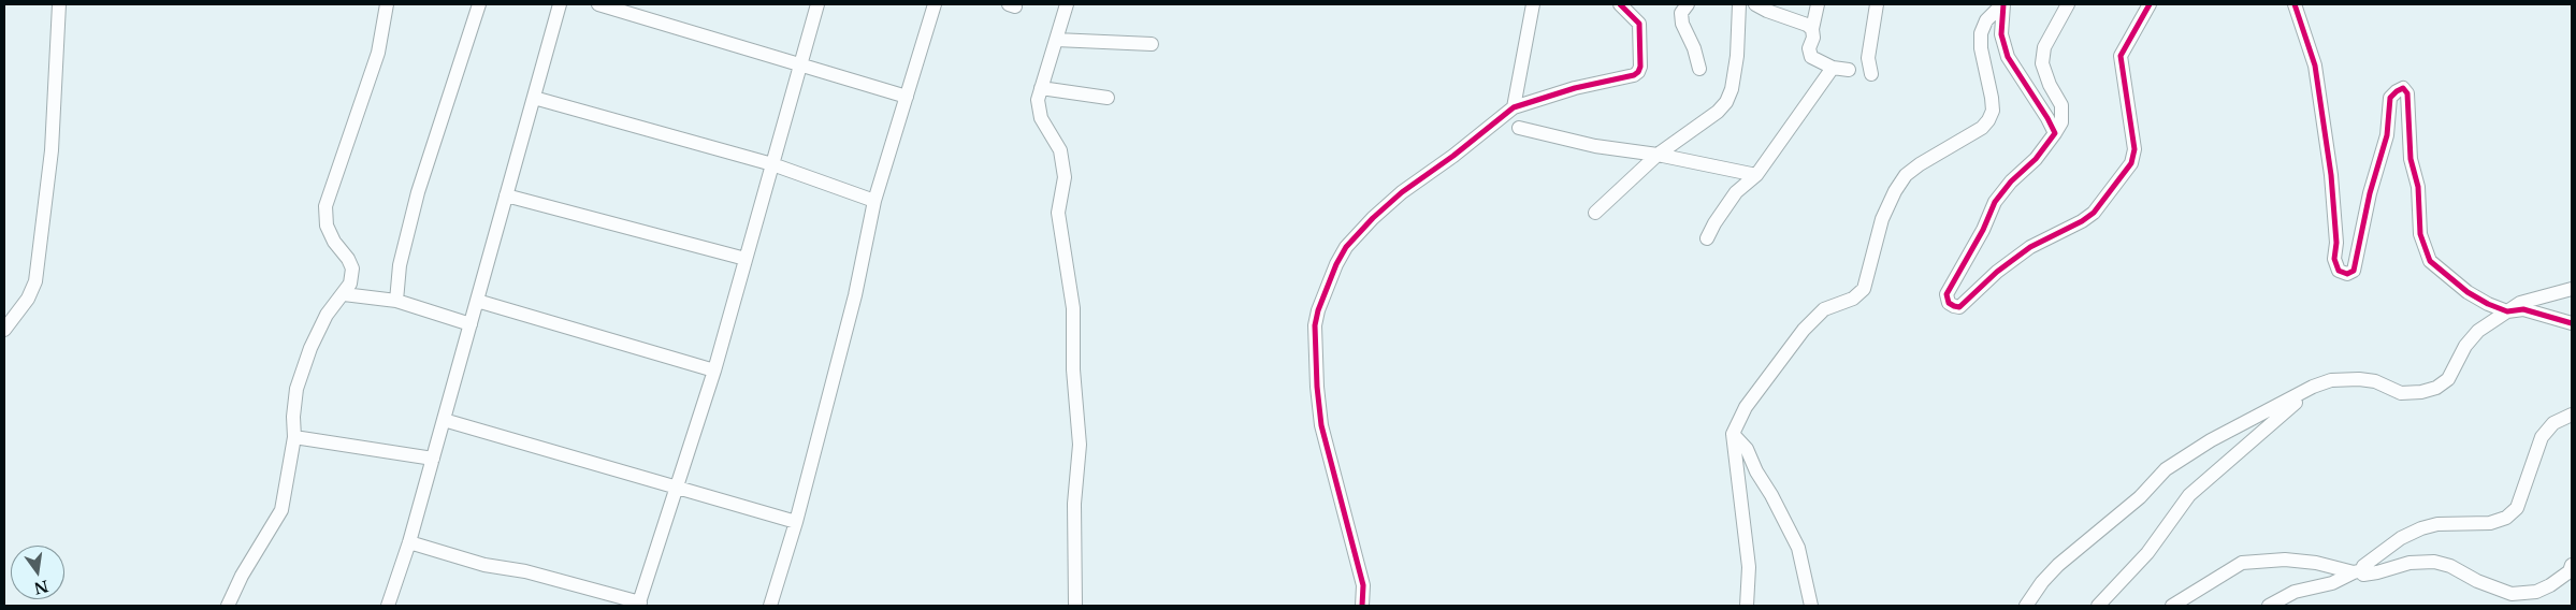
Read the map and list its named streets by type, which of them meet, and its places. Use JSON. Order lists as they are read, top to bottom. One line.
{"north":"bottom"}
